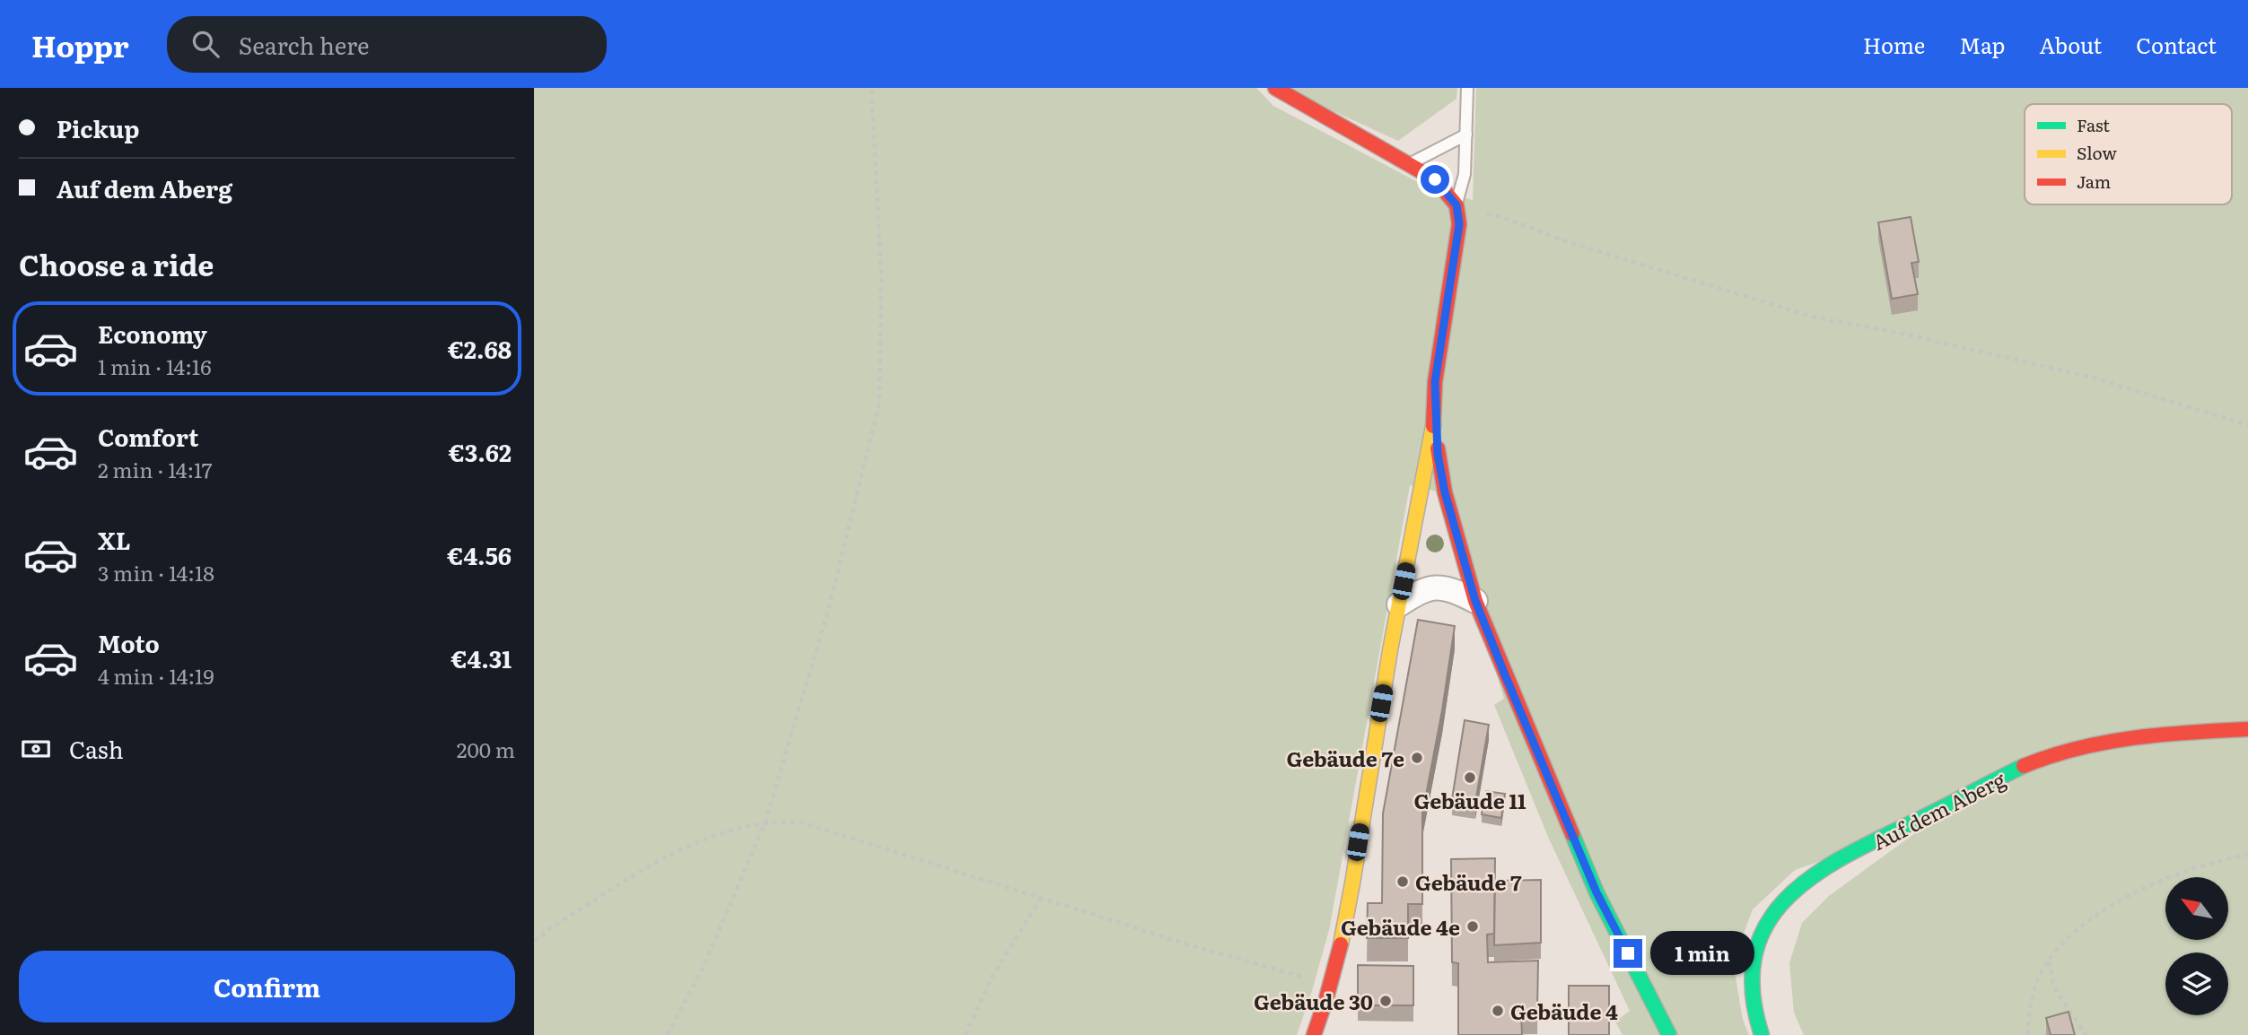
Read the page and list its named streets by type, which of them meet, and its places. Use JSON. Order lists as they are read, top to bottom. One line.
{"streets":{"street":["Auf dem Aberg"]},"places":["Gebäude 7e","Gebäude 11","Gebäude 7","Gebäude 4e","Gebäude 30","Gebäude 4"],"legend":["Fast","Slow","Jam"],"north":"top left","page":{"header":"Hoppr","search":"Search here","nav":["Home","Map","About","Contact"],"banner":["Pickup","Auf dem Aberg"],"heading":"Choose a ride","list":[{"name":"Economy","note":"1 min · 14:16","value":"€2.68"},{"name":"Comfort","note":"2 min · 14:17","value":"€3.62"},{"name":"XL","note":"3 min · 14:18","value":"€4.56"},{"name":"Moto","note":"4 min · 14:19","value":"€4.31"}],"pay":["Cash","200 m"],"bubble":"1 min","buttons":"Confirm"}}
